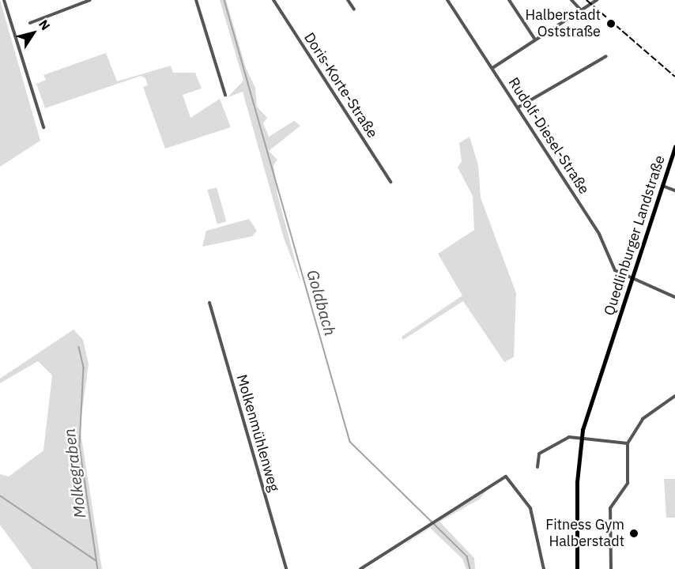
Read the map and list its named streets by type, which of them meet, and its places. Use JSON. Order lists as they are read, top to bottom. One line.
{"streets":{"main road":["Quedlinburger Landstraße"],"street":["Doris-Korte-Straße","Rudolf-Diesel-Straße","Molkenmühlenweg"]},"crossings":[["Rudolf-Diesel-Straße","Quedlinburger Landstraße"]],"water":["Goldbach","Molkegraben"],"places":["Halberstadt Oststraße","Fitness Gym Halberstadt"],"north":"top right"}
